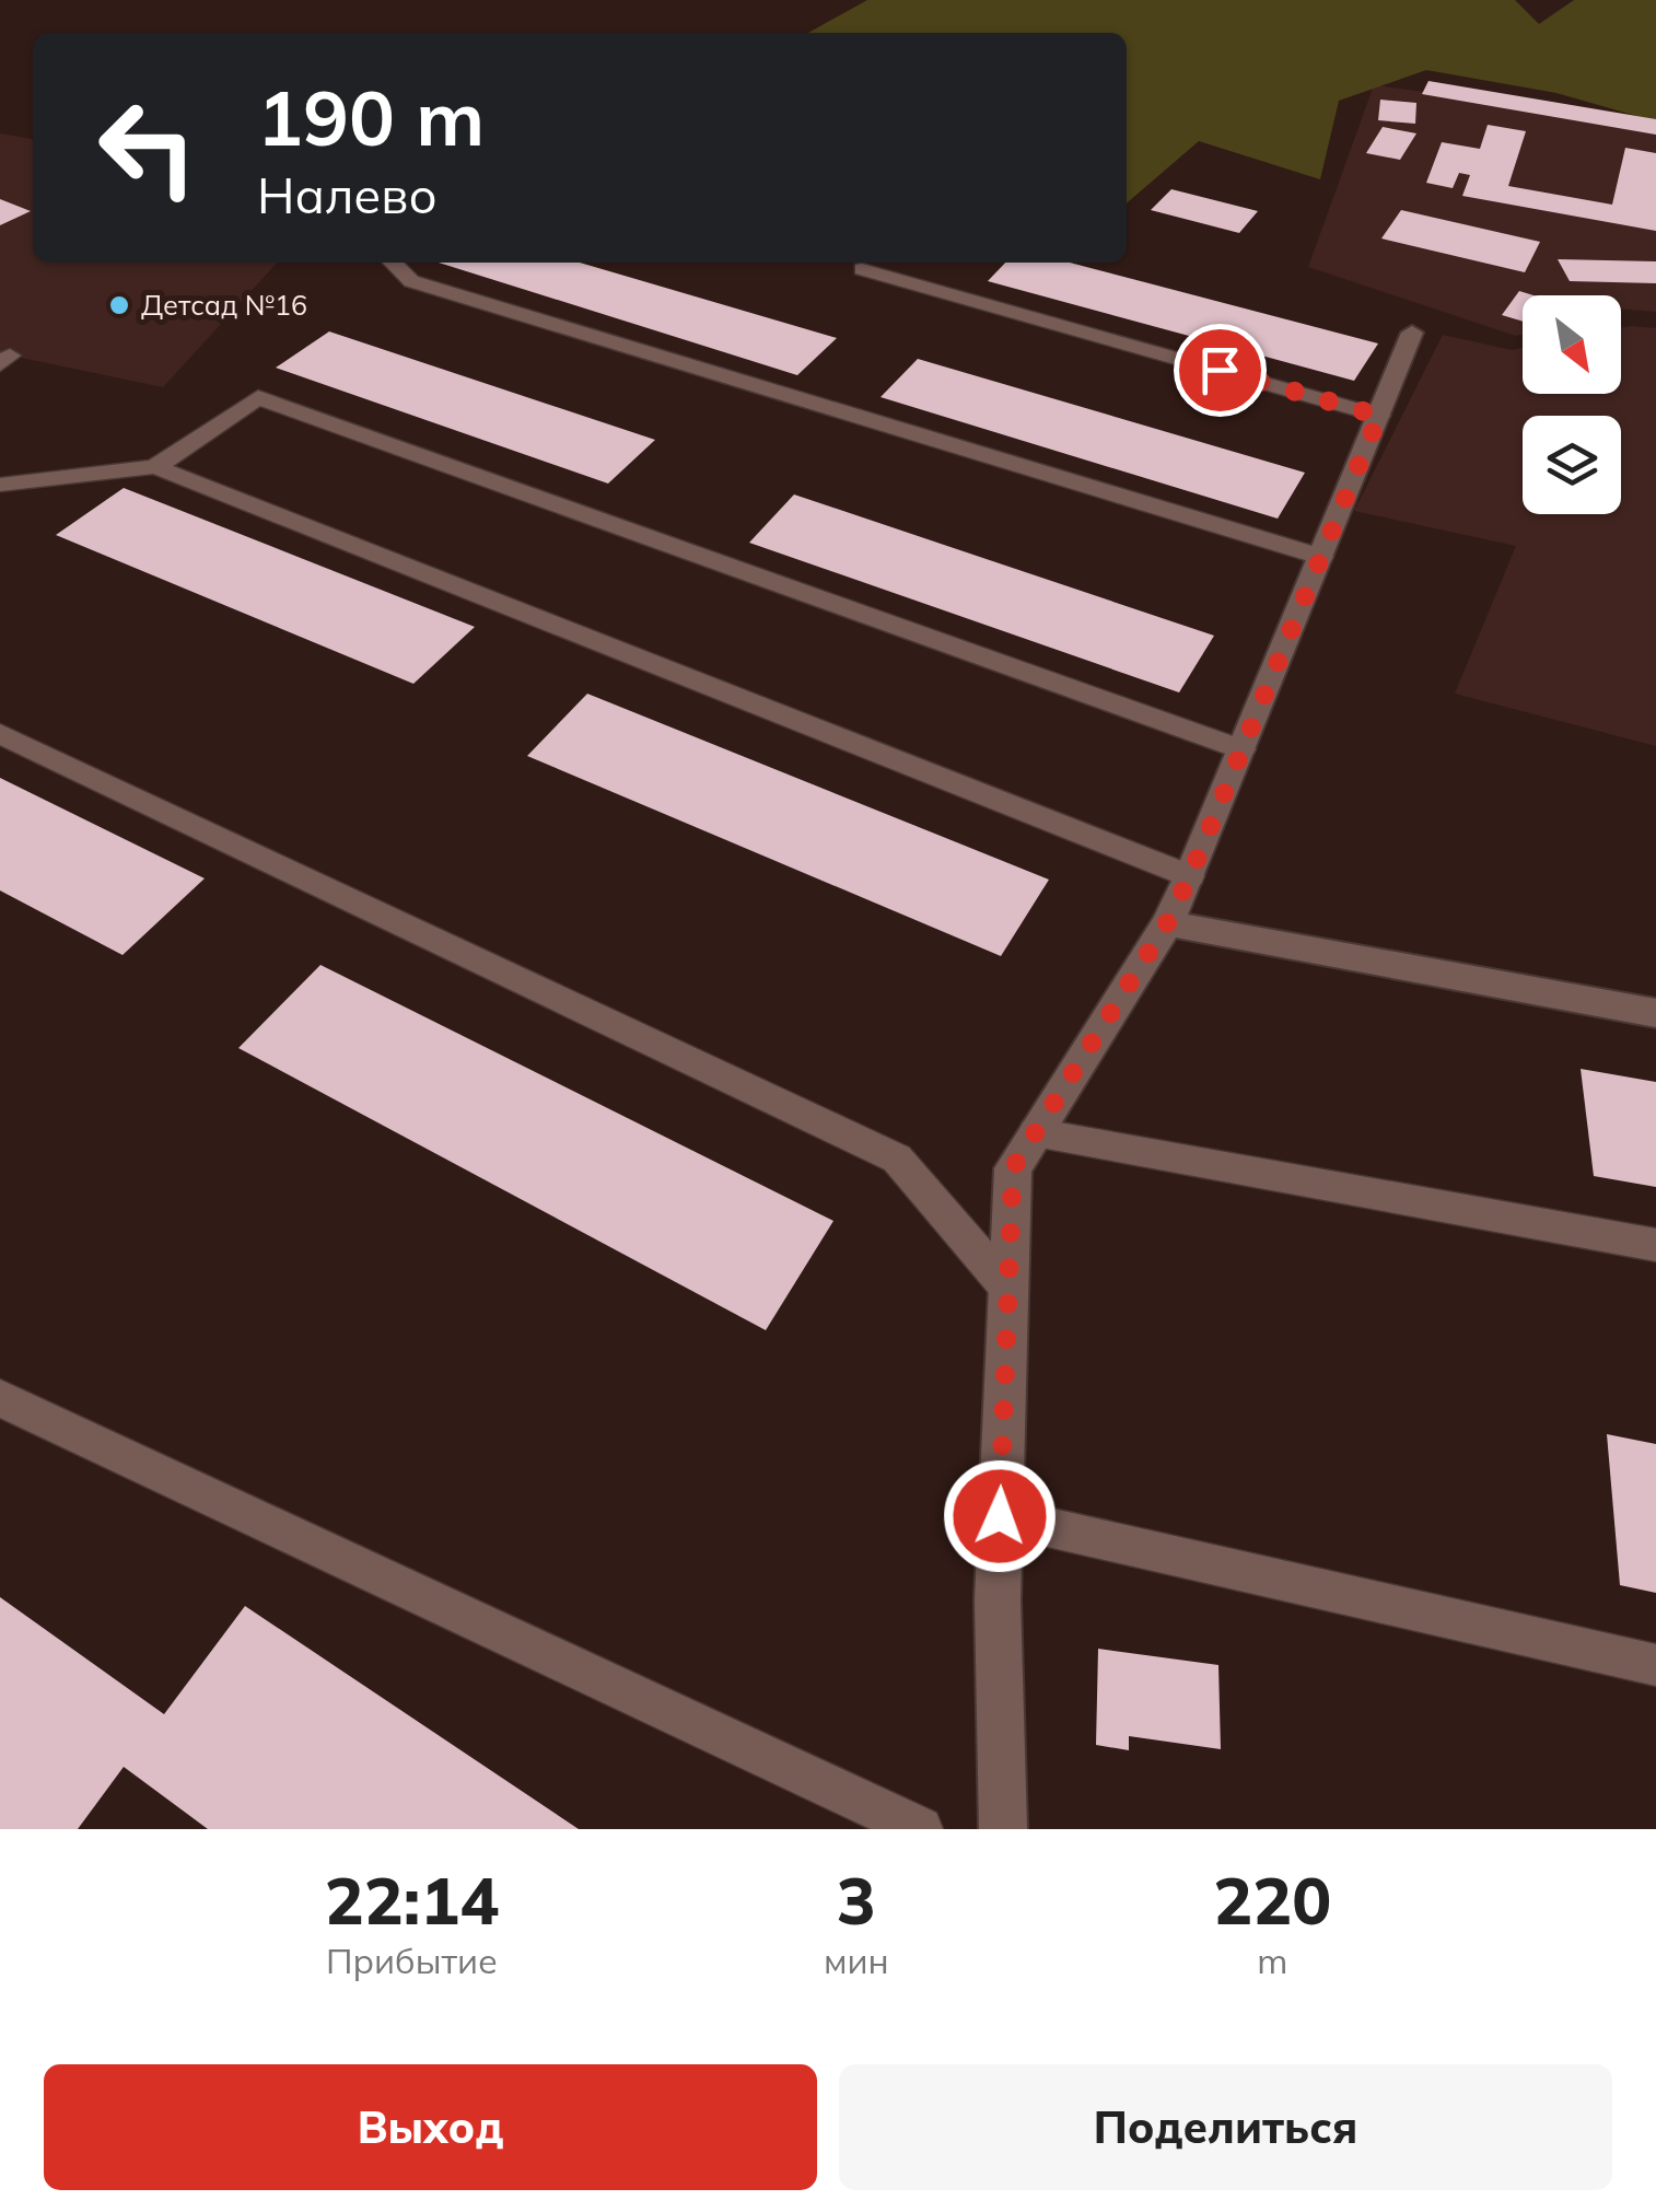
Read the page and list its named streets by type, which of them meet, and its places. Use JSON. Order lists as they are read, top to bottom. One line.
{"places":["Детсад №16"],"north":"bottom right","page":{"turn":["190 m","Налево"],"eta":["22:14","Прибытие","3","мин","220","m"],"buttons":["Выход","Поделиться"]}}
